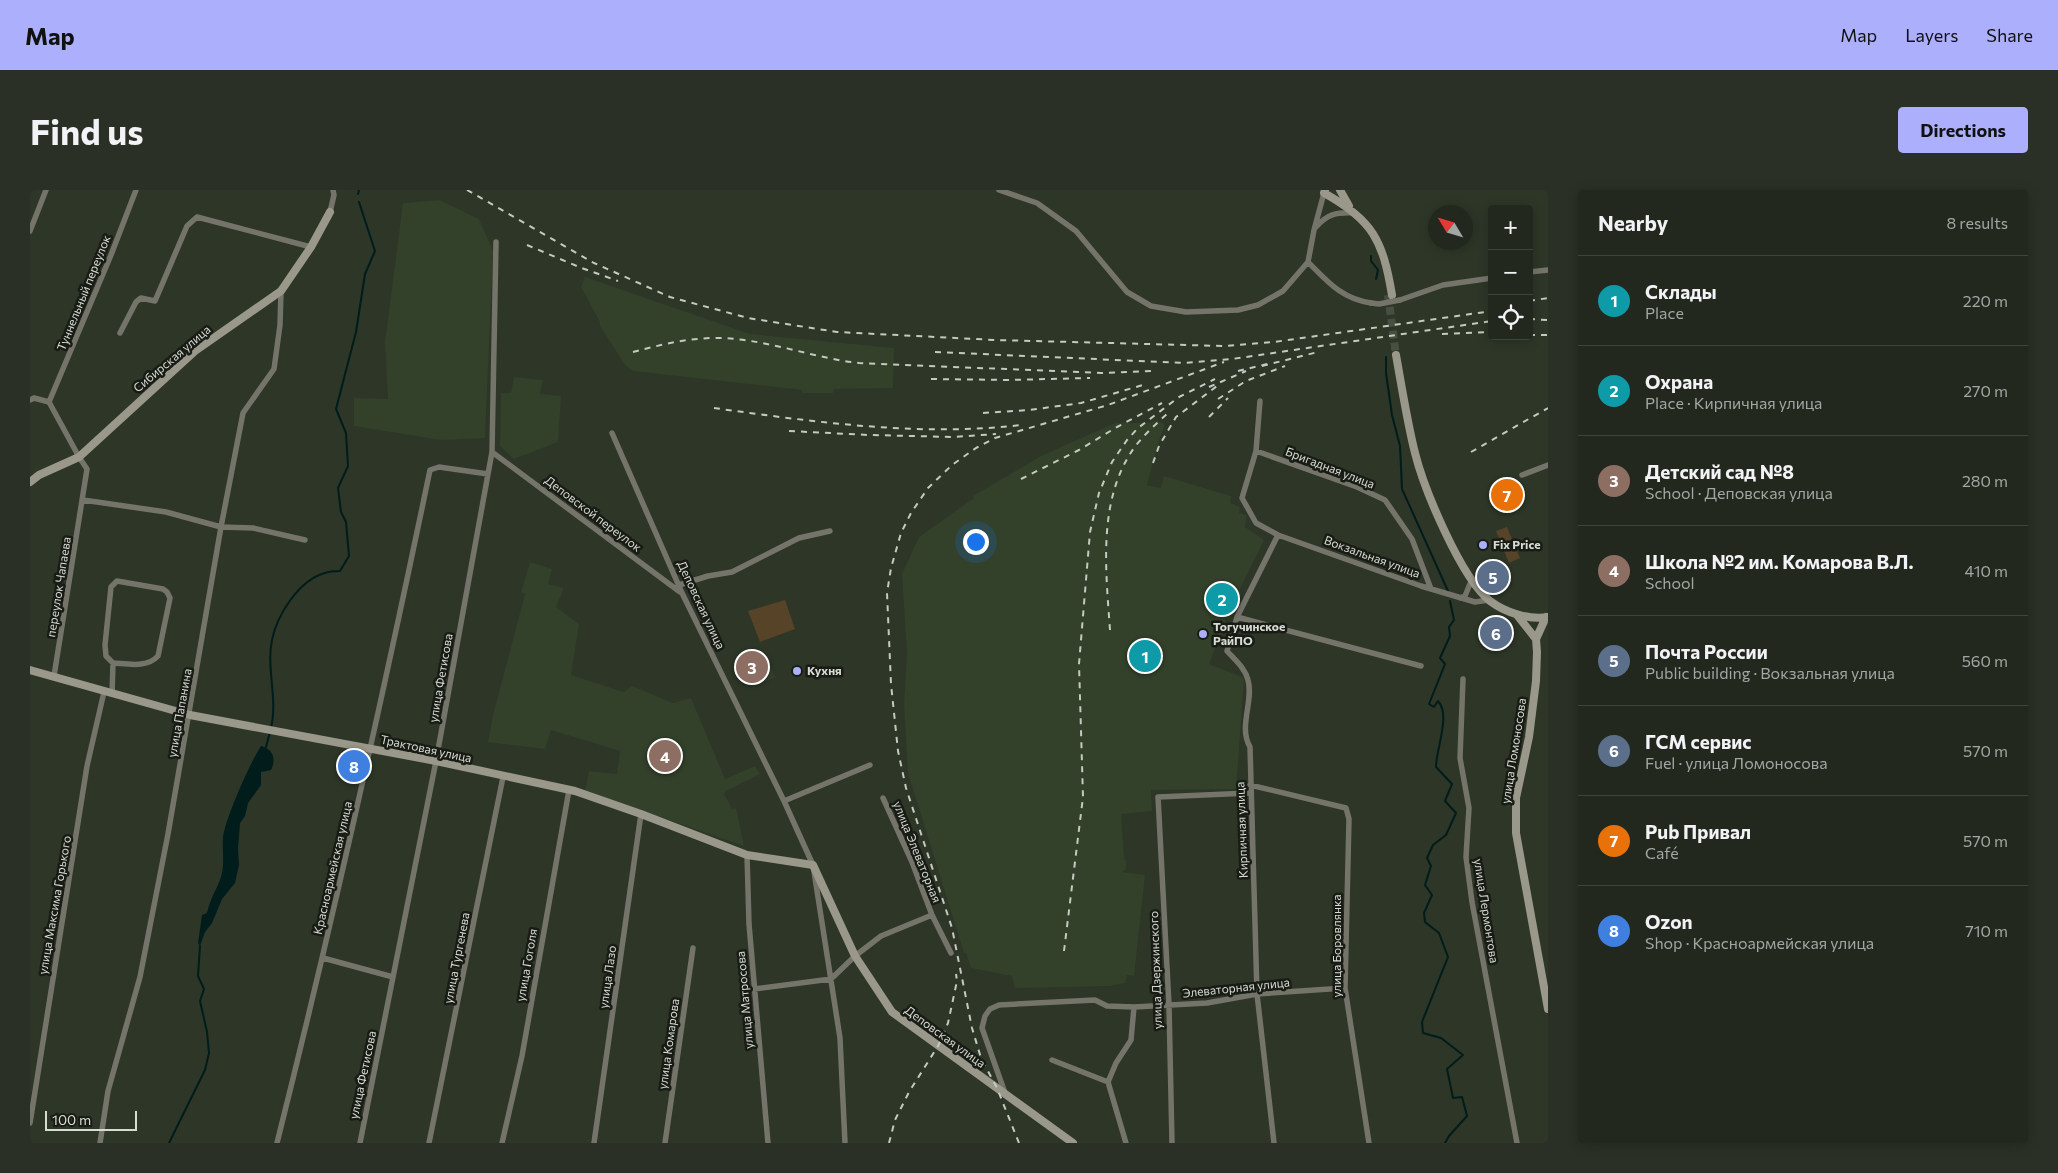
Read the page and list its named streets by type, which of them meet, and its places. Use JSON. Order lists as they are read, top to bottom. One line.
{"streets":{"street":["Туннельный переулок","Сибирская улица","Бригадная улица","Деповской переулок","Вокзальная улица","переулок Чапаева","Деповская улица","улица Фетисова","улица Папанина","Трактовая улица","улица Ломоносова","Кирпичная улица","улица Элеваторная","Красноармейская улица","улица Максима Горького","улица Лермонтова","улица Боровлянка","улица Тургенева","улица Гоголя","улица Дзержинского","улица Лазо","Элеваторная улица","улица Матросова","улица Комарова"]},"crossings":[["Туннельный переулок","переулок Чапаева"],["Сибирская улица","переулок Чапаева"],["Сибирская улица","улица Папанина"],["Бригадная улица","Вокзальная улица"],["Деповской переулок","Деповская улица"],["Деповской переулок","улица Фетисова"],["Вокзальная улица","Кирпичная улица"],["переулок Чапаева","Трактовая улица"],["Деповская улица","Трактовая улица"],["Деповская улица","Элеваторная улица"],["улица Фетисова","Трактовая улица"],["улица Фетисова","Красноармейская улица"],["улица Папанина","Трактовая улица"],["Трактовая улица","Красноармейская улица"],["Трактовая улица","улица Максима Горького"],["Трактовая улица","улица Тургенева"],["Трактовая улица","улица Гоголя"],["Трактовая улица","улица Лазо"],["Трактовая улица","улица Матросова"],["Кирпичная улица","улица Боровлянка"],["Кирпичная улица","улица Дзержинского"],["Кирпичная улица","Элеваторная улица"],["улица Боровлянка","Элеваторная улица"],["улица Дзержинского","Элеваторная улица"]],"places":["Fix Price","Тогучинское РайПО","Кухня"],"scale_bar":"100 m","north":"top left","page":{"header":"Map","nav":["Map","Layers","Share"],"buttons":"Directions","title":"Find us","heading":["Nearby","8 results"],"map_buttons":["+","−"],"list":[{"mark":"1","name":"Склады","note":"Place","value":"220 m"},{"mark":"2","name":"Охрана","note":"Place · Кирпичная улица","value":"270 m"},{"mark":"3","name":"Детский сад №8","note":"School · Деповская улица","value":"280 m"},{"mark":"4","name":"Школа №2 им. Комарова В.Л.","note":"School","value":"410 m"},{"mark":"5","name":"Почта России","note":"Public building · Вокзальная улица","value":"560 m"},{"mark":"6","name":"ГСМ сервис","note":"Fuel · улица Ломоносова","value":"570 m"},{"mark":"7","name":"Pub Привал","note":"Café","value":"570 m"},{"mark":"8","name":"Ozon","note":"Shop · Красноармейская улица","value":"710 m"}],"pins":["7","5","2","6","1","3","4","8"],"scale":"100 m"}}
